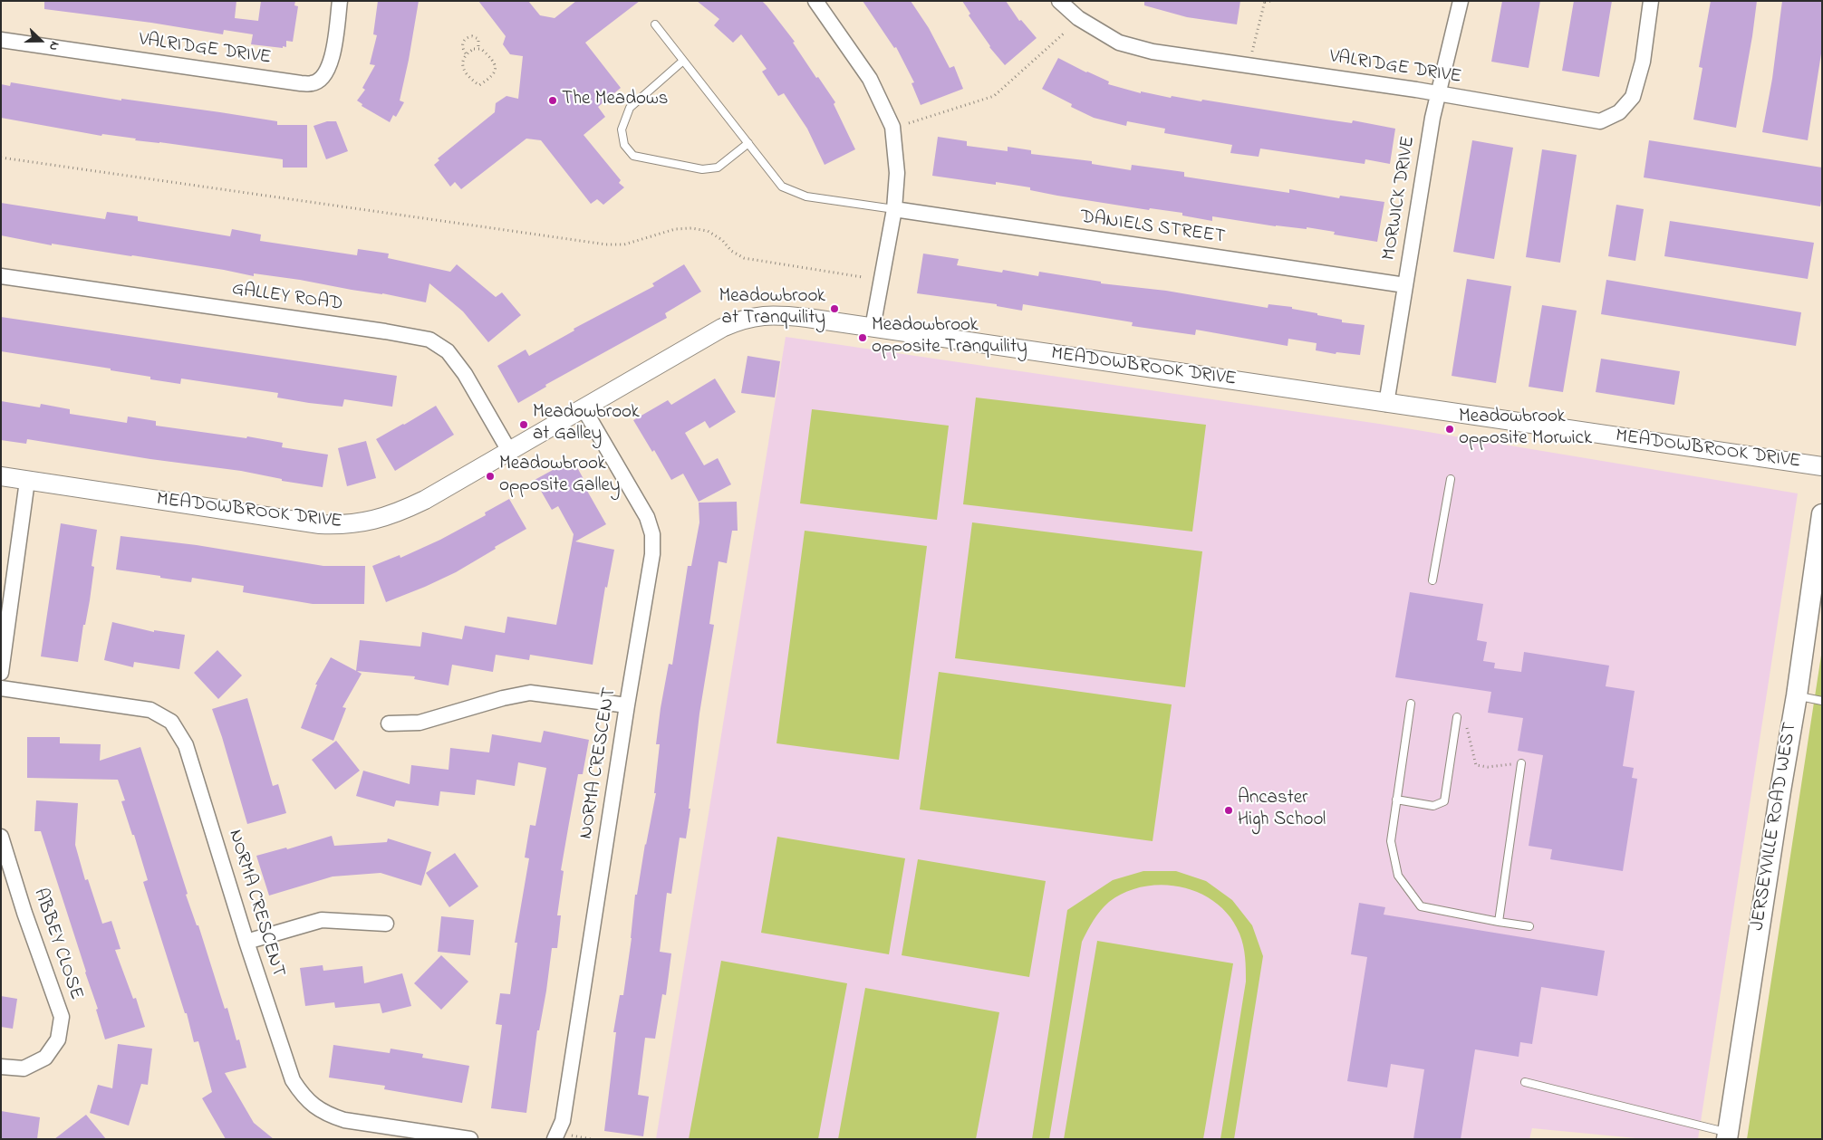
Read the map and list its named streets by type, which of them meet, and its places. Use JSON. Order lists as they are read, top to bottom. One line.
{"streets":{"main road":["JERSEYVILLE ROAD WEST"],"street":["VALRIDGE DRIVE","MORWICK DRIVE","DANIELS STREET","GALLEY ROAD","MEADOWBROOK DRIVE","NORMA CRESCENT","ABBEY CLOSE"]},"crossings":[["VALRIDGE DRIVE","MORWICK DRIVE"],["MORWICK DRIVE","DANIELS STREET"],["MORWICK DRIVE","MEADOWBROOK DRIVE"],["GALLEY ROAD","MEADOWBROOK DRIVE"],["MEADOWBROOK DRIVE","NORMA CRESCENT"]],"places":["The Meadows","Meadowbrook at Tranquility","Meadowbrook opposite Tranquility","Meadowbrook at Galley","Meadowbrook opposite Morwick","Meadowbrook opposite Galley","Ancaster High School"],"north":"right"}
